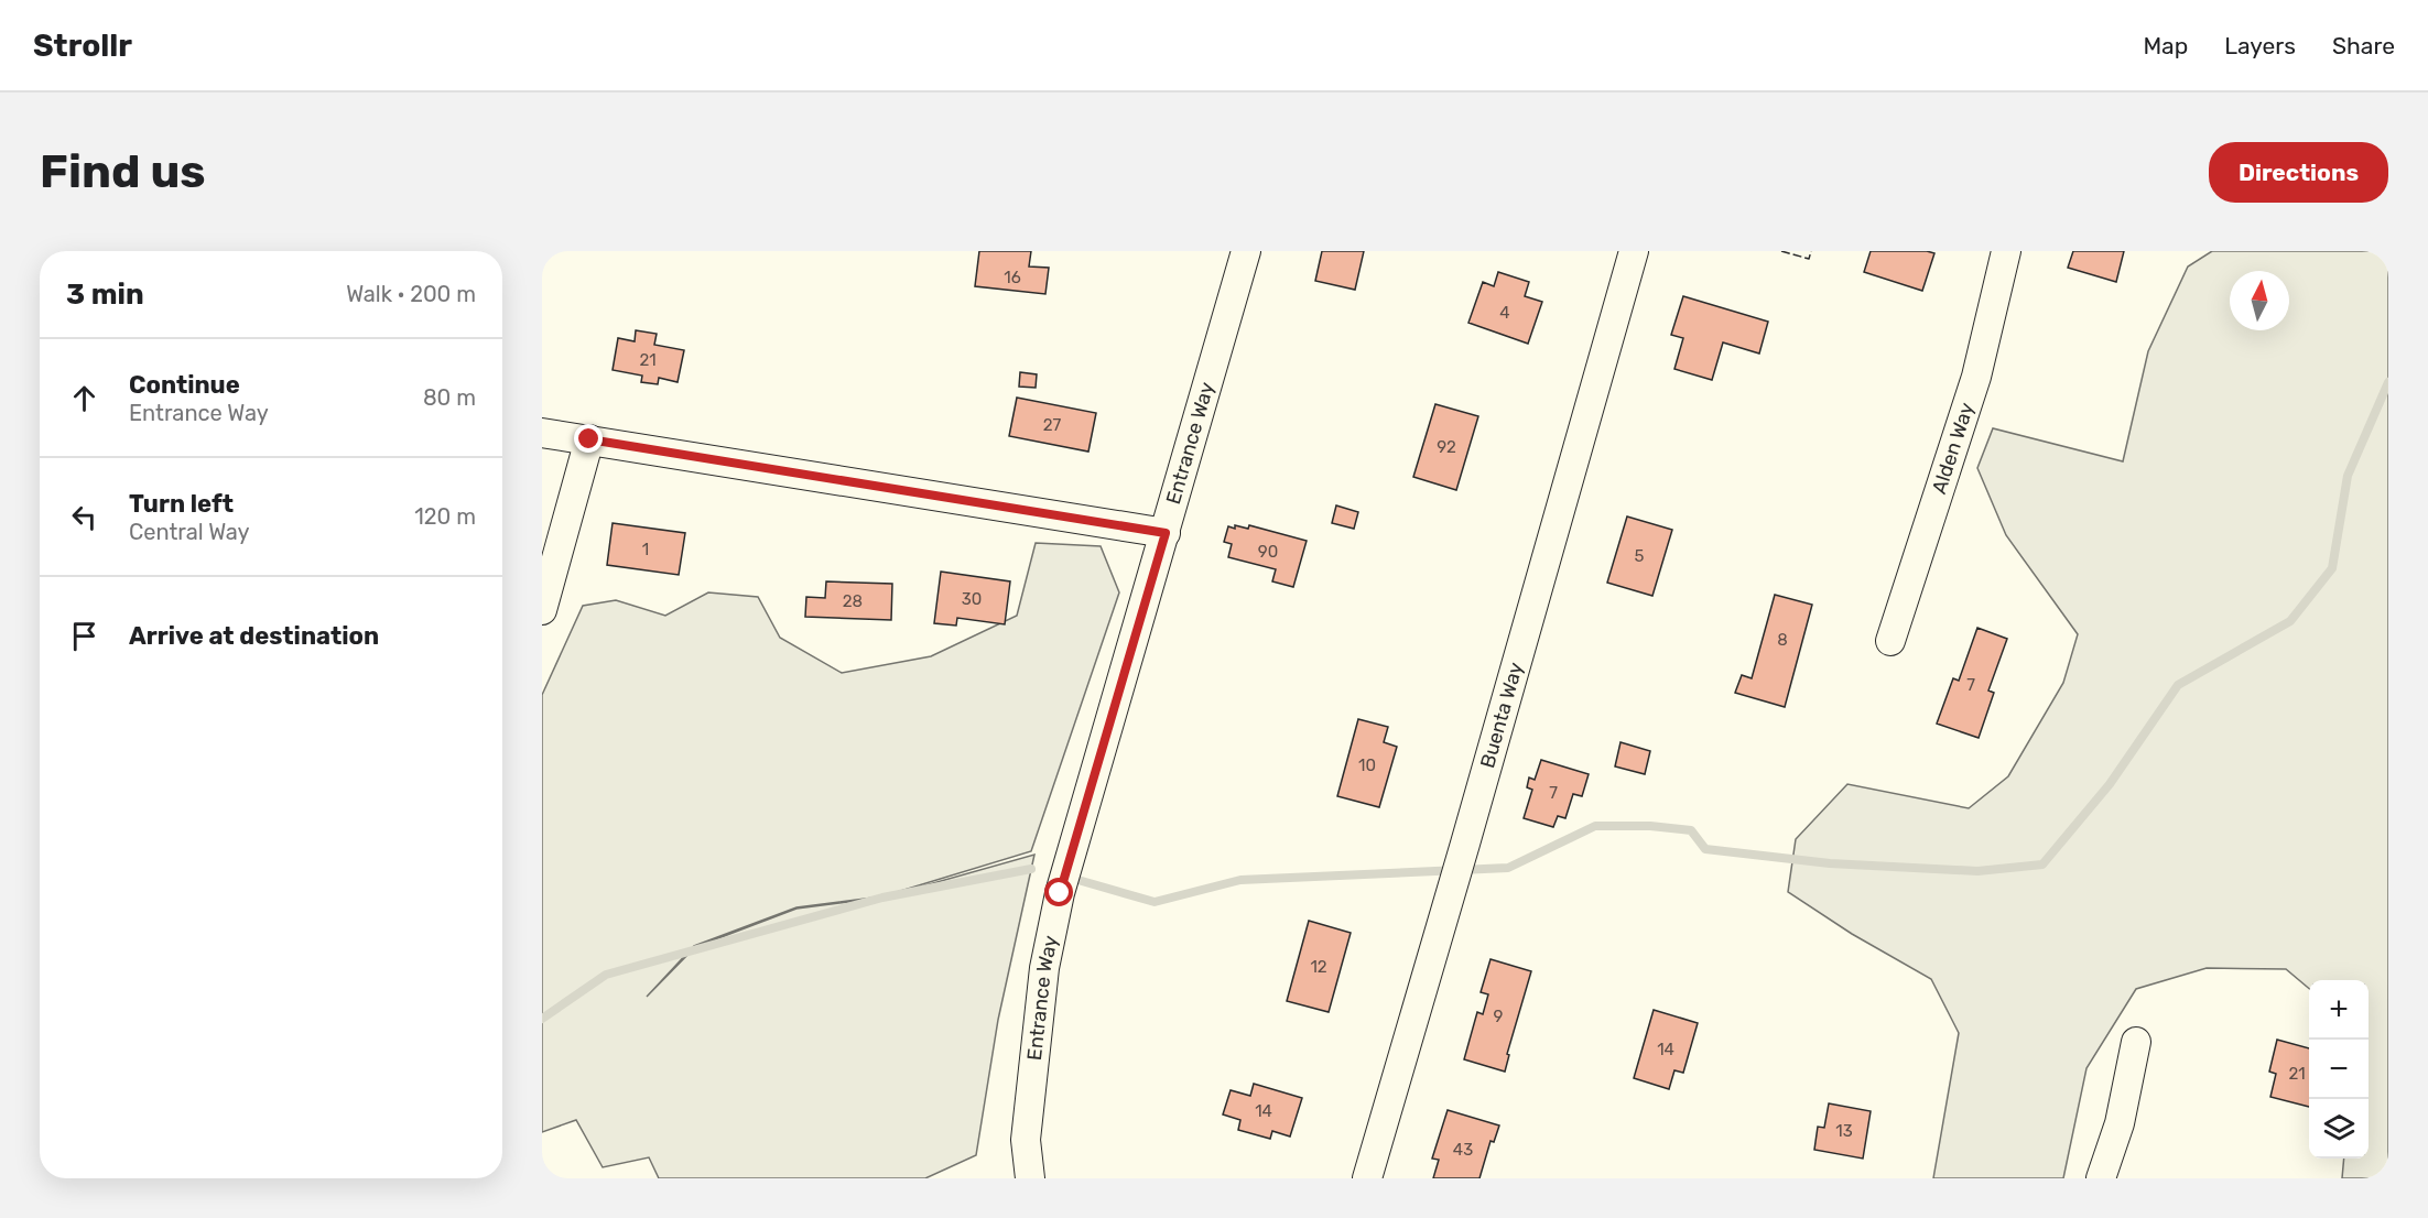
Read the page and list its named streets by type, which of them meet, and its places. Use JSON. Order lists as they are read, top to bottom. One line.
{"streets":{"street":["Entrance Way","Alden Way","Buenta Way"]},"house_numbers":["16","4","21","27","92","1","90","5","30","28","8","7","10","7","12","9","14","21","14","13","43"],"north":"top","page":{"header":"Strollr","nav":["Map","Layers","Share"],"buttons":"Directions","title":"Find us","heading":["3 min","Walk · 200 m"],"list":[["Continue","Entrance Way","80 m"],["Turn left","Central Way","120 m"],"Arrive at destination"],"map_buttons":["+","−"]}}
